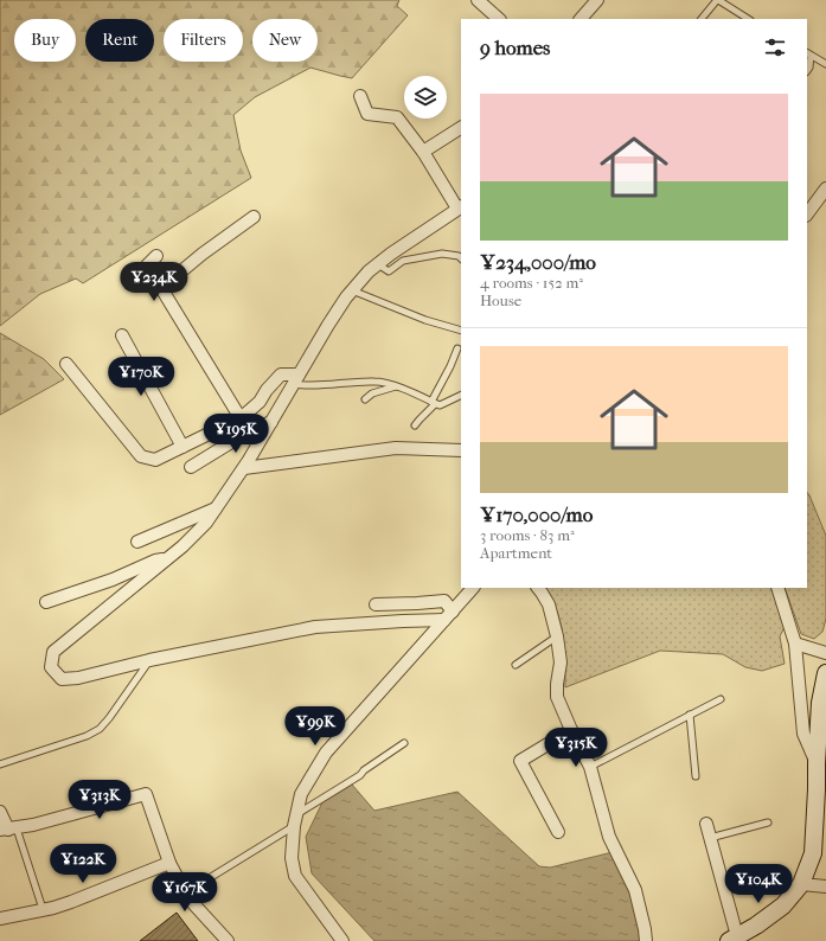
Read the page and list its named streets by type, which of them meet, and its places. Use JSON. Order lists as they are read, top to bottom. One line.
{"page":{"chip":["Buy","Rent","Filters","New"],"heading":"9 homes","list":[{"name":"¥234,000/mo","note":"4 rooms · 152 m² · House"},{"name":"¥170,000/mo","note":"3 rooms · 83 m² · Apartment"}],"price":["¥234K","¥170K","¥195K","¥99K","¥315K","¥313K","¥122K","¥104K","¥167K"]}}
